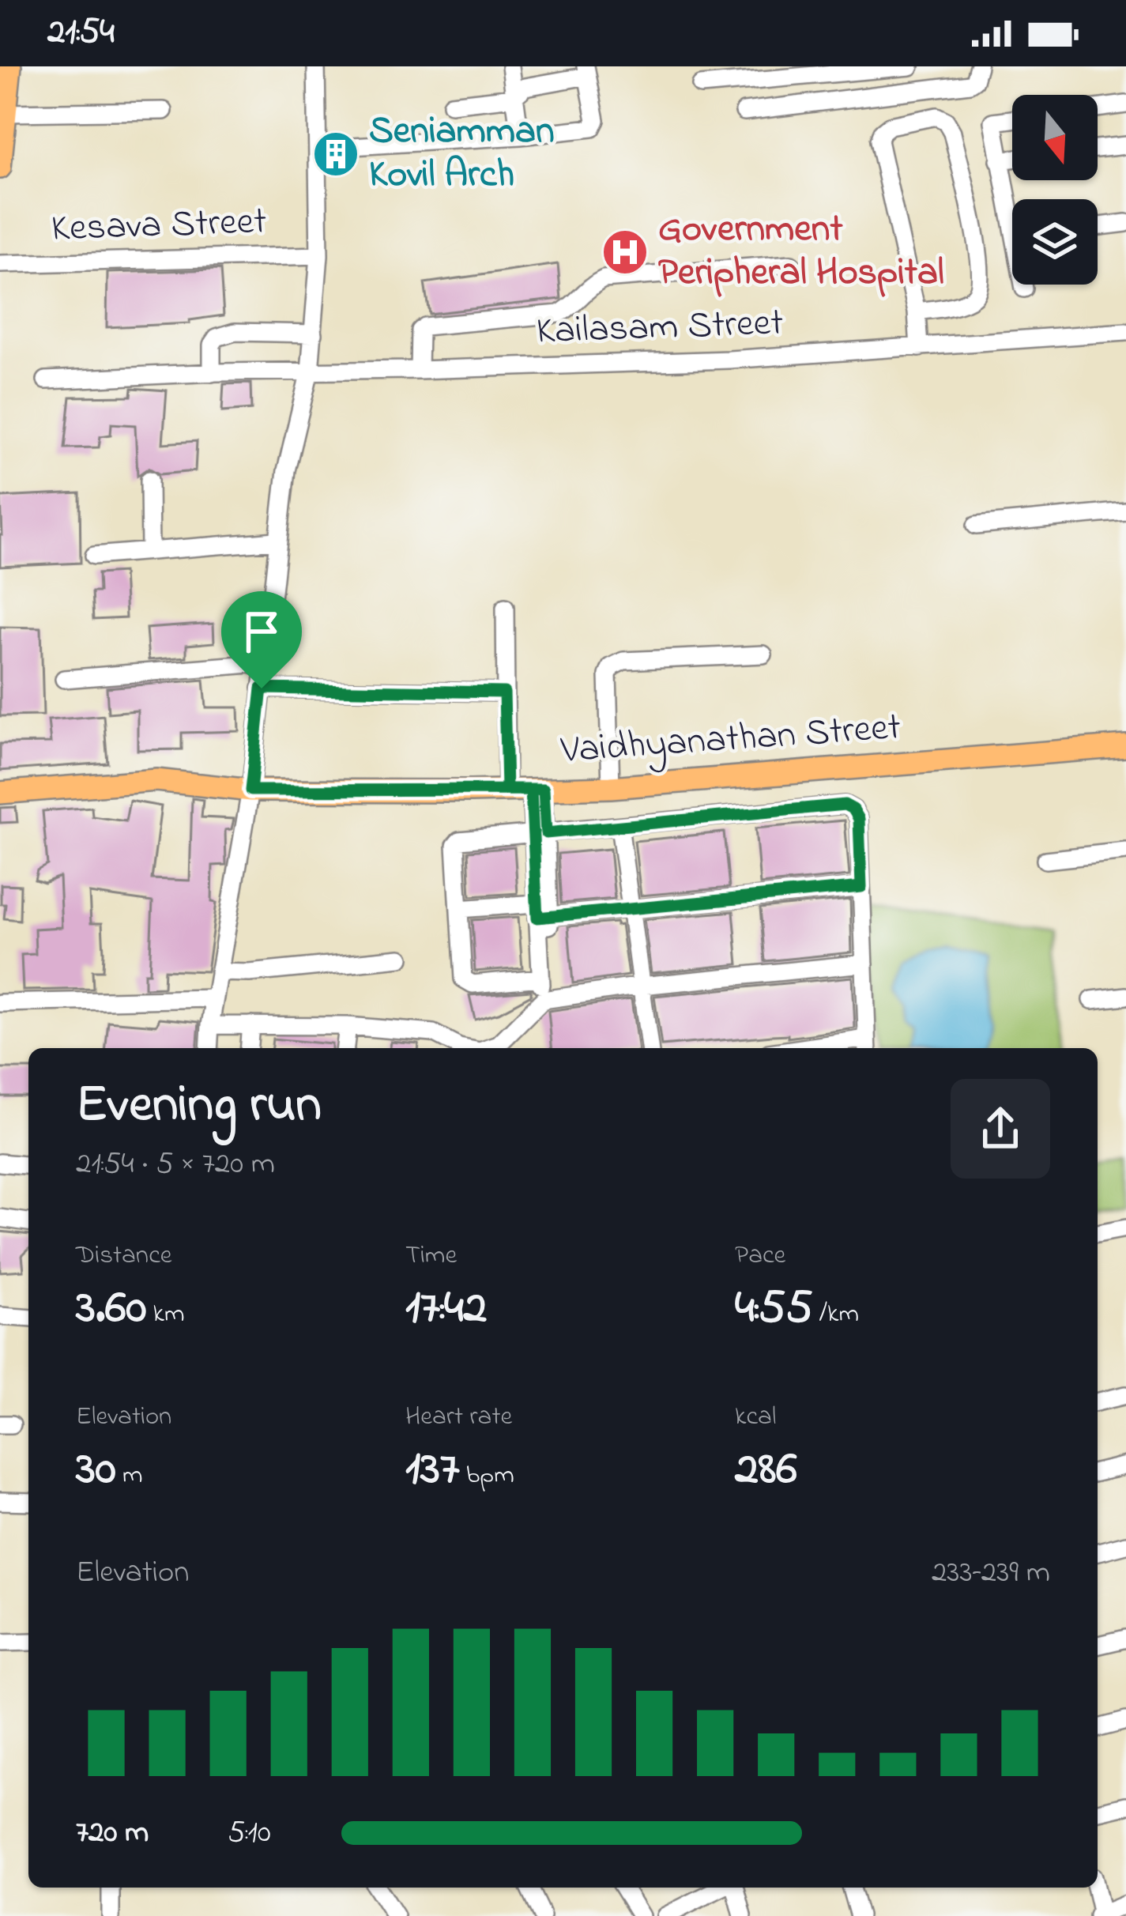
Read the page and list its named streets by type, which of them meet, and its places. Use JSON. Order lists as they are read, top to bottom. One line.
{"streets":{"main road":["Vaidhyanathan Street"],"street":["Kesava Street","Kailasam Street"]},"places":{"building":["Seniamman Kovil Arch"],"hospital":["Government Peripheral Hospital"]},"north":"bottom","page":{"status":"21:54","heading":["Evening run","21:54 · 5 × 720 m"],"stats":[["Distance","3.60 km"],["Time","17:42"],["Pace","4:55 /km"],["Elevation","30 m"],["Heart rate","137 bpm"],["kcal","286"]],"chart":["Elevation","233–239 m"],"list":[{"name":"720 m","note":"5:10"}]}}
